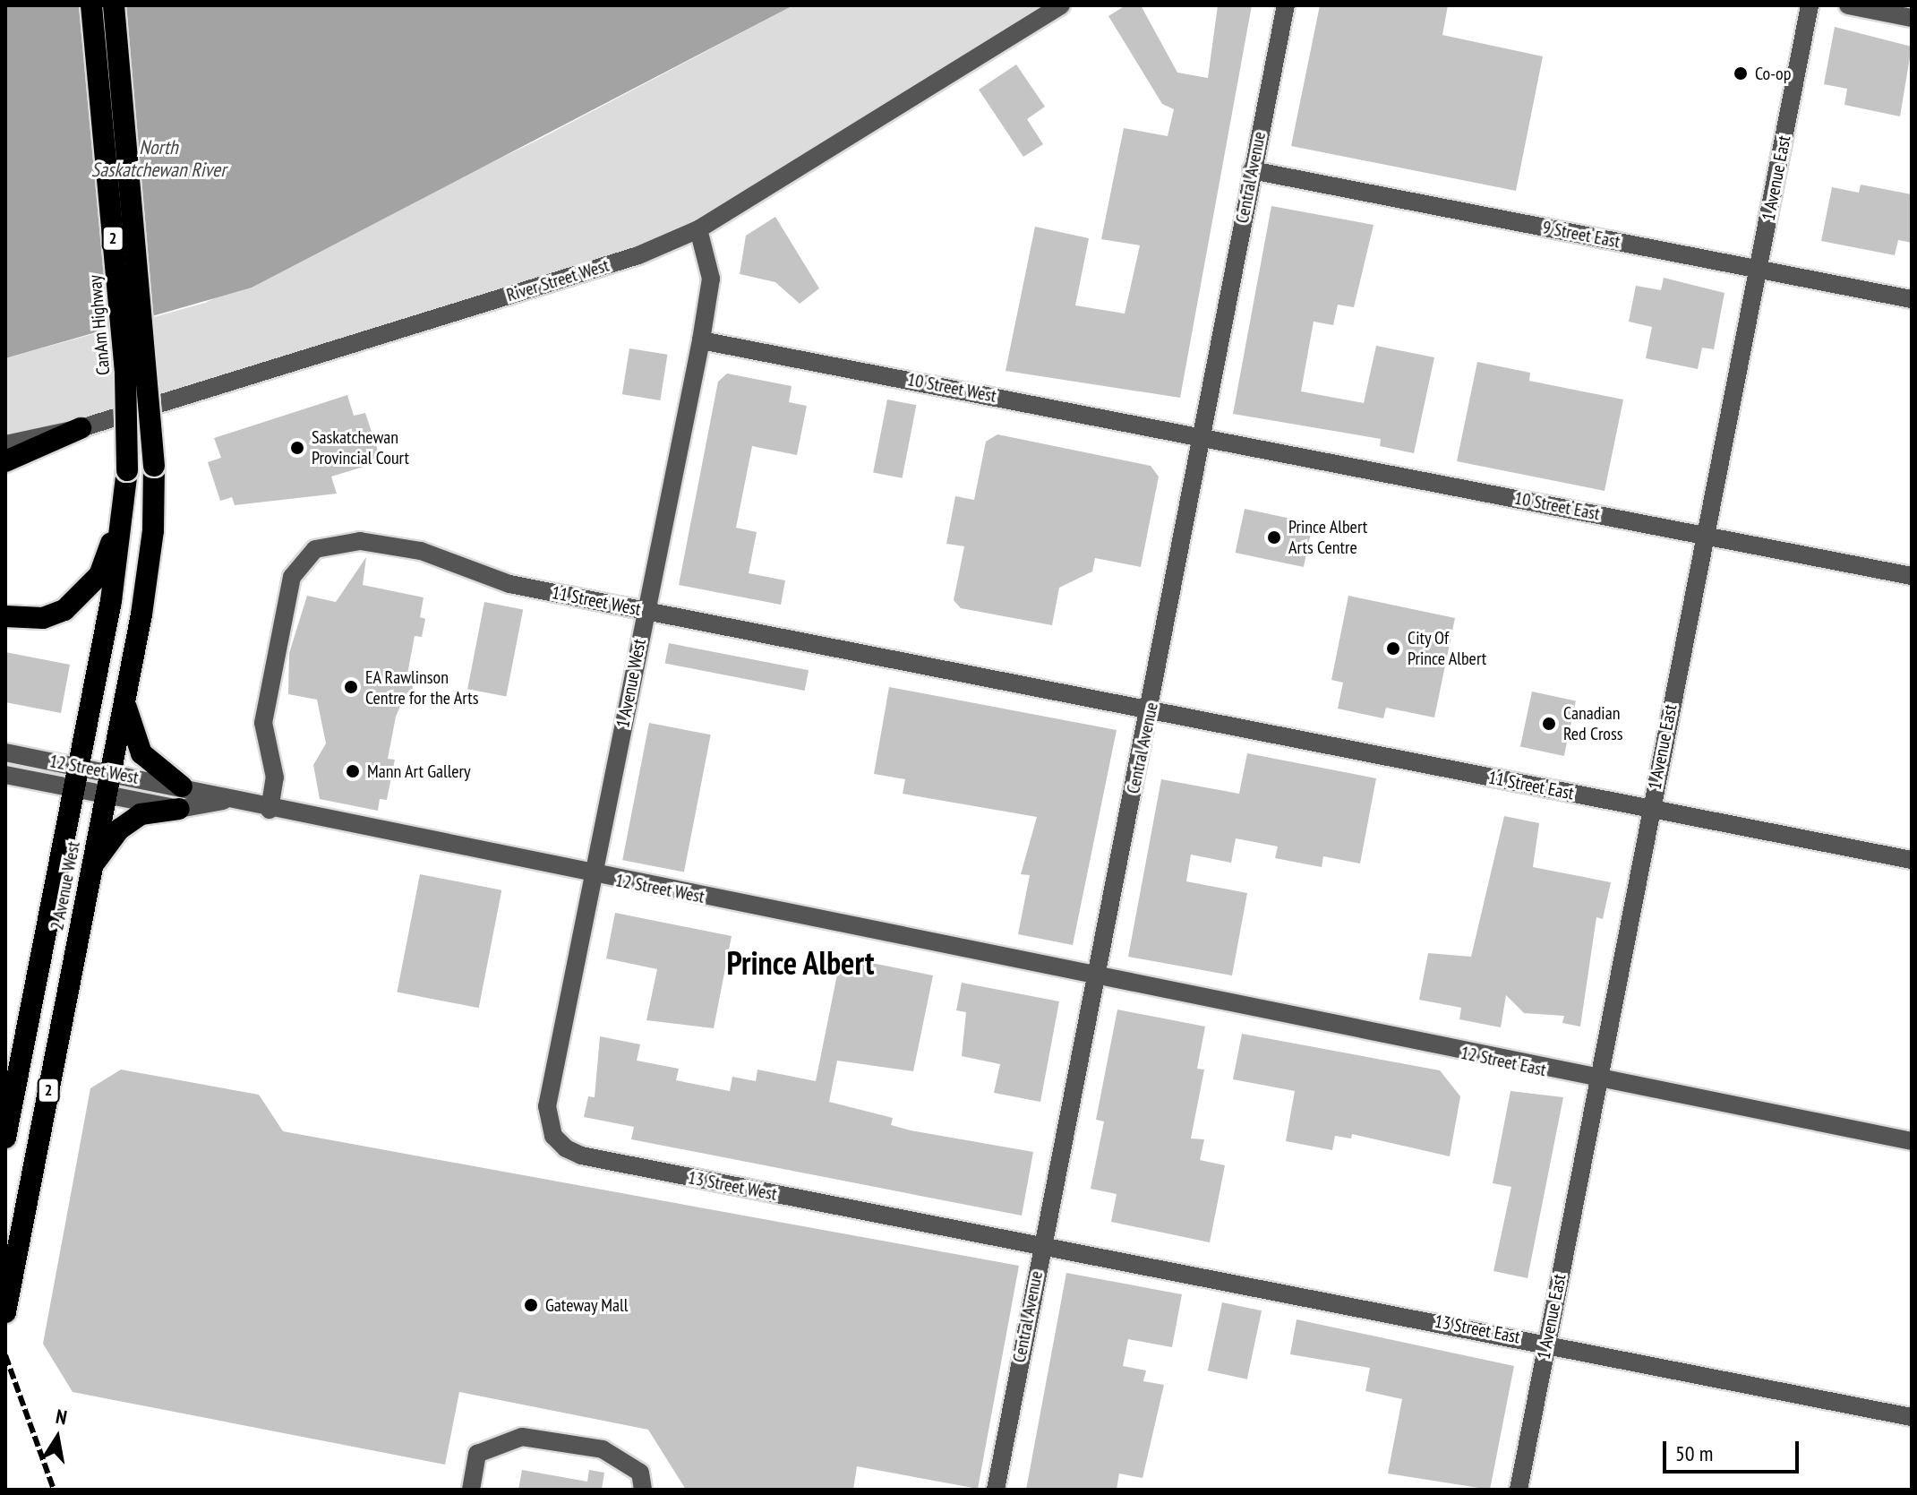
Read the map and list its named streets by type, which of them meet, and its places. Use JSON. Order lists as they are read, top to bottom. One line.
{"streets":{"highway":["2","CanAm Highway","2 Avenue West"],"street":["Central Avenue","1 Avenue East","9 Street East","River Street West","10 Street West","10 Street East","11 Street West","1 Avenue West","12 Street West","11 Street East","12 Street East","13 Street West","13 Street East"]},"crossings":[["Central Avenue","9 Street East"],["Central Avenue","10 Street West"],["Central Avenue","10 Street East"],["Central Avenue","11 Street West"],["Central Avenue","12 Street West"],["Central Avenue","11 Street East"],["Central Avenue","12 Street East"],["Central Avenue","13 Street West"],["Central Avenue","13 Street East"],["1 Avenue East","9 Street East"],["1 Avenue East","10 Street East"],["1 Avenue East","11 Street East"],["1 Avenue East","12 Street East"],["1 Avenue East","13 Street East"],["River Street West","1 Avenue West"],["CanAm Highway","2 Avenue West"],["10 Street West","10 Street East"],["10 Street West","1 Avenue West"],["11 Street West","1 Avenue West"],["11 Street West","12 Street West"],["11 Street West","11 Street East"],["1 Avenue West","12 Street West"],["1 Avenue West","13 Street West"],["12 Street West","2 Avenue West"],["12 Street West","12 Street East"],["13 Street West","13 Street East"]],"districts":["Prince Albert"],"water":["North Saskatchewan River"],"places":["Co-op","Saskatchewan Provincial Court","Prince Albert Arts Centre","City Of Prince Albert","EA Rawlinson Centre for the Arts","Canadian Red Cross","Mann Art Gallery","Gateway Mall"],"scale_bar":"50 m","north":"top"}
